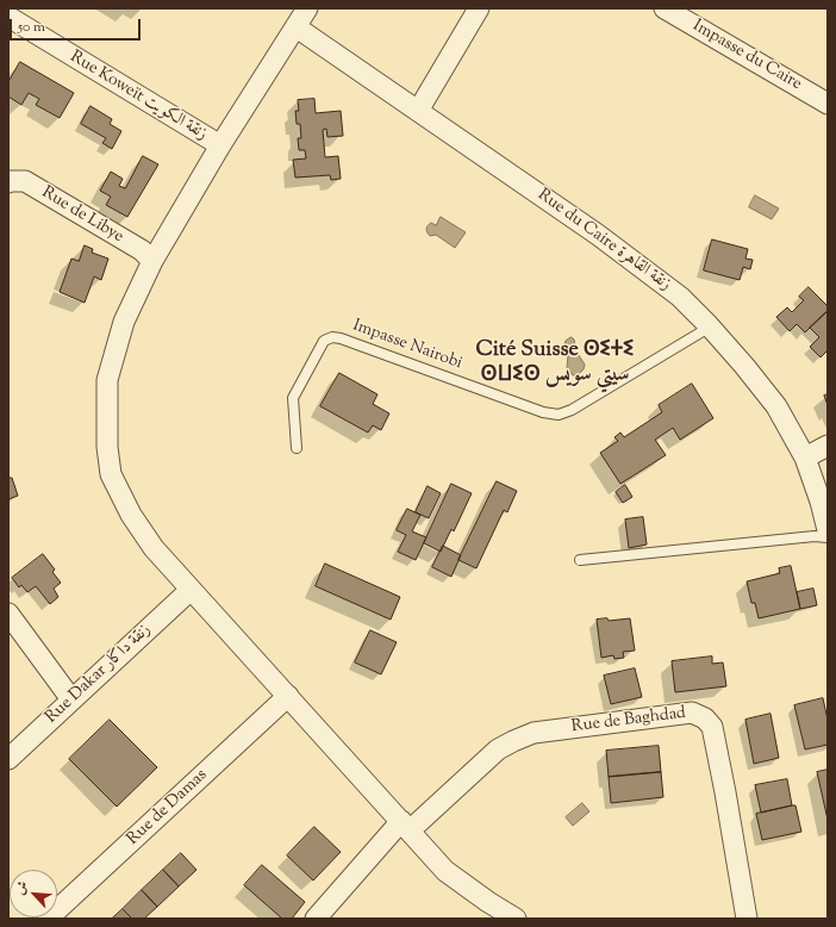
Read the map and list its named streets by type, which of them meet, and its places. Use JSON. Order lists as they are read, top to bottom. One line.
{"streets":{"street":["Impasse du Caire","Rue Koweït زنقة الكويت","Rue de Libye","Rue du Caire زنقة القاهرة","Rue Dakar زنقة داكار","Rue de Baghdad","Rue de Damas"],"lane":["Impasse Nairobi"]},"crossings":[["Rue du Caire زنقة القاهرة","Impasse Nairobi"]],"districts":["Cité Suisse ⵙⵉⵜⵉ ⵙⵡⵉⵙ سيتي سويس"],"scale_bar":"50 m","north":"top left"}
